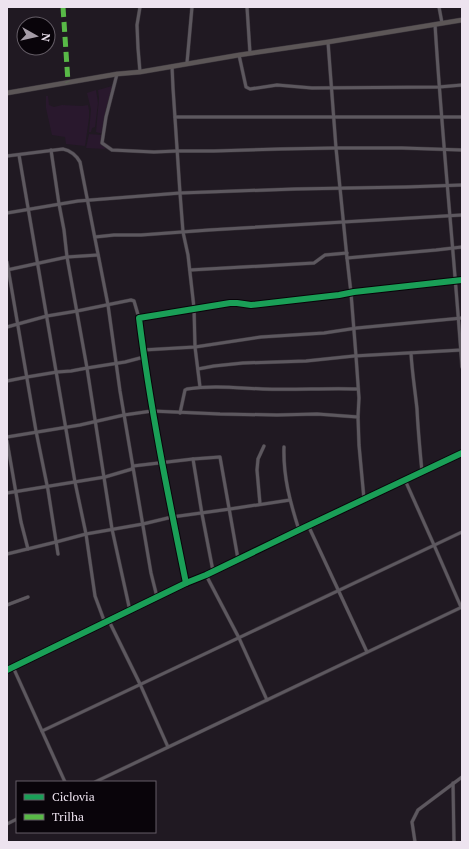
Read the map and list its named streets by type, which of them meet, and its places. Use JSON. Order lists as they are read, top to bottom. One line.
{"legend":["Ciclovia","Trilha"],"north":"right"}
